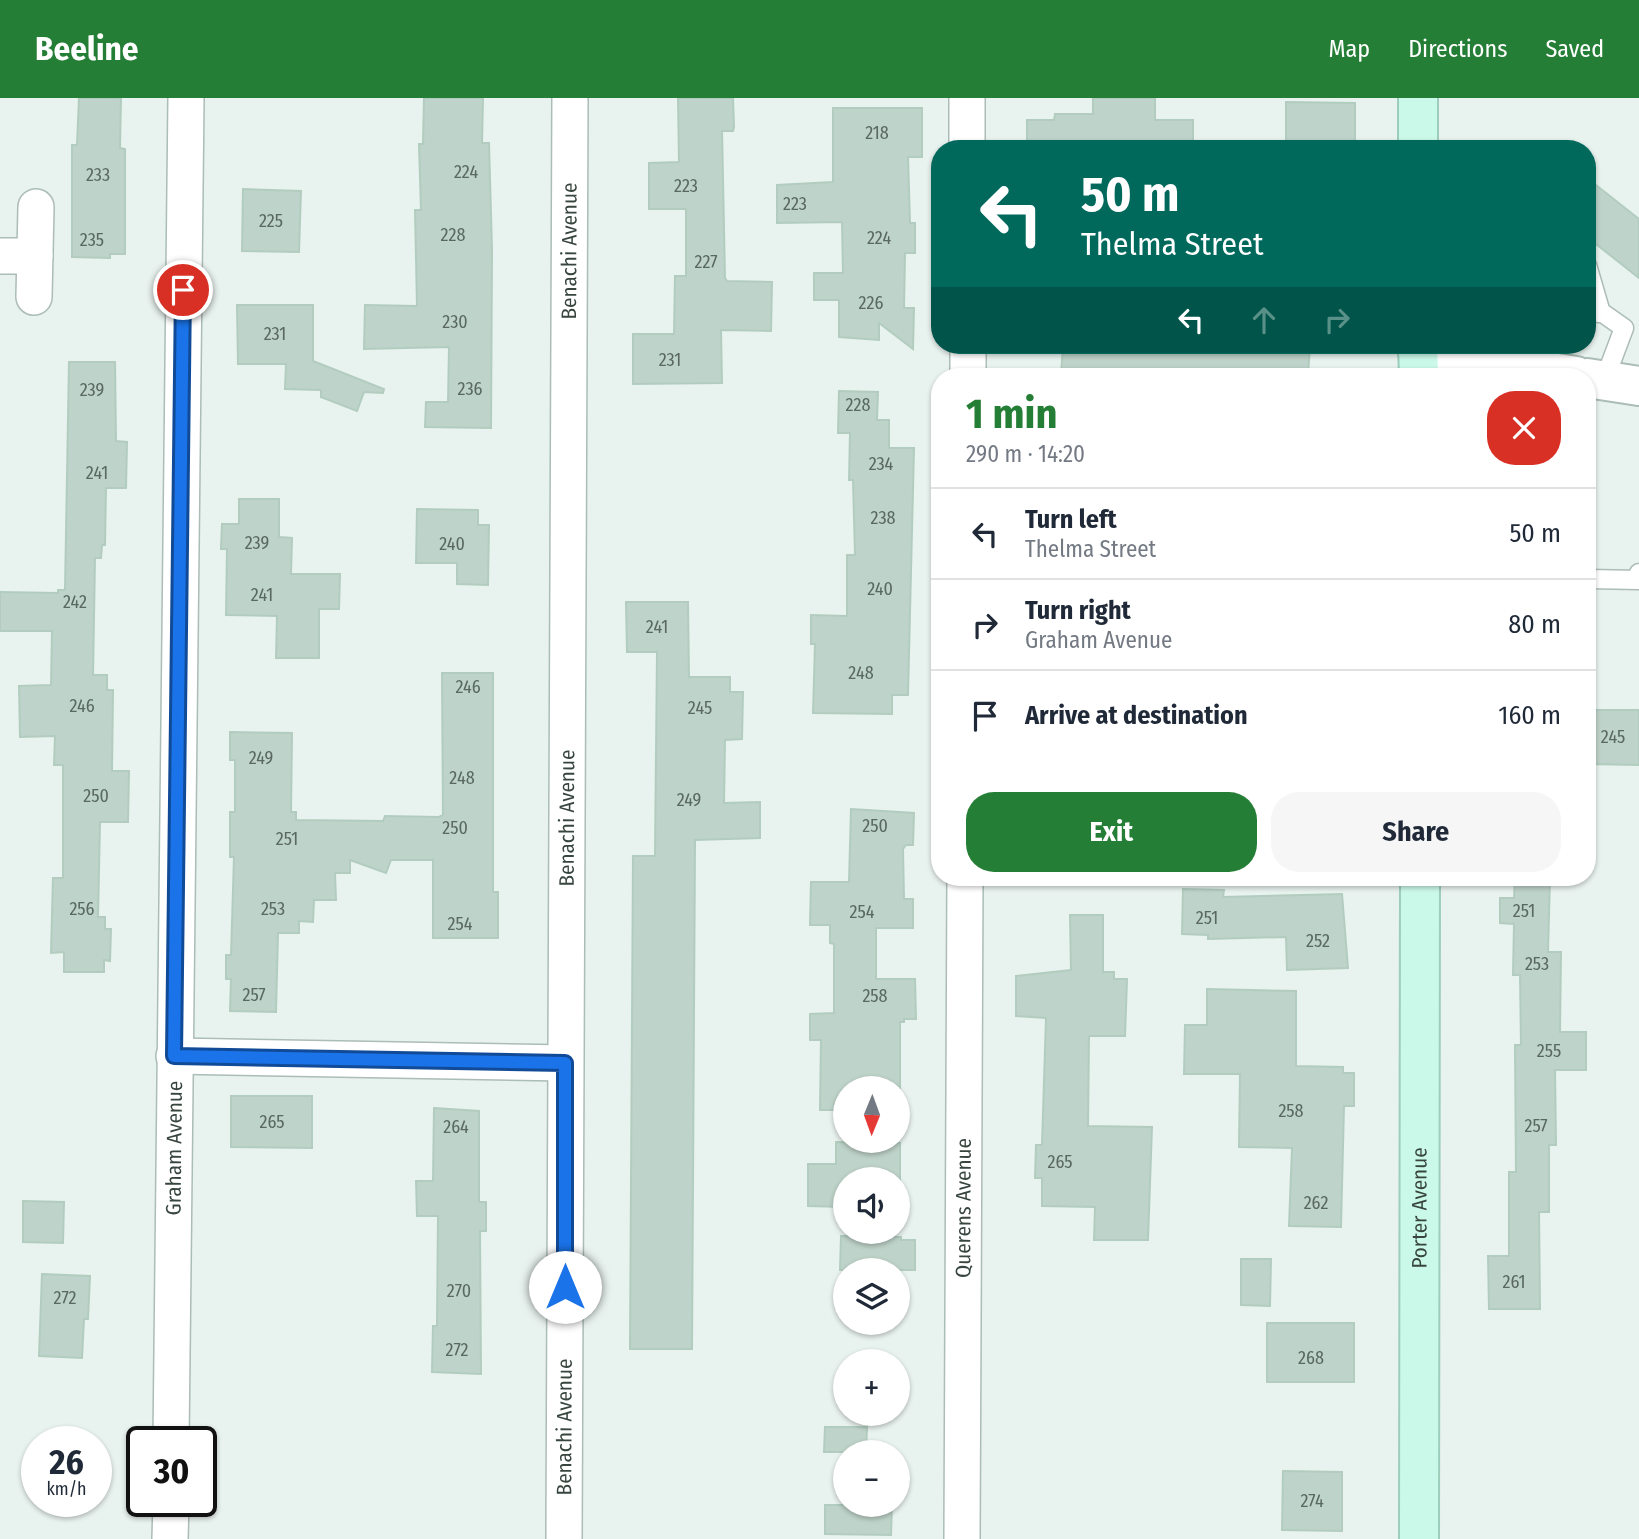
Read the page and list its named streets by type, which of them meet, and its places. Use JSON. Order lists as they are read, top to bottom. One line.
{"streets":{"main road":["Porter Avenue"],"street":["Benachi Avenue","Graham Avenue","Querens Avenue"]},"house_numbers":["218","224","233","223","223","225","228","224","235","227","226","230","231","231","236","239","228","234","241","238","239","240","240","241","242","241","248","246","246","245","245","249","248","250","249","250","250","251","256","253","251","254","251","254","252","253","257","258","255","258","265","257","264","265","262","261","270","272","272","268","274"],"north":"bottom","page":{"header":"Beeline","nav":["Map","Directions","Saved"],"turn":["50 m","Thelma Street"],"heading":["1 min","290 m · 14:20"],"list":[{"name":"Turn left","note":"Thelma Street","value":"50 m"},{"name":"Turn right","note":"Graham Avenue","value":"80 m"},{"name":"Arrive at destination","value":"160 m"}],"buttons":["Exit","Share"],"map_buttons":["+","−"],"speed":"26 km/h","limit":"30"}}
